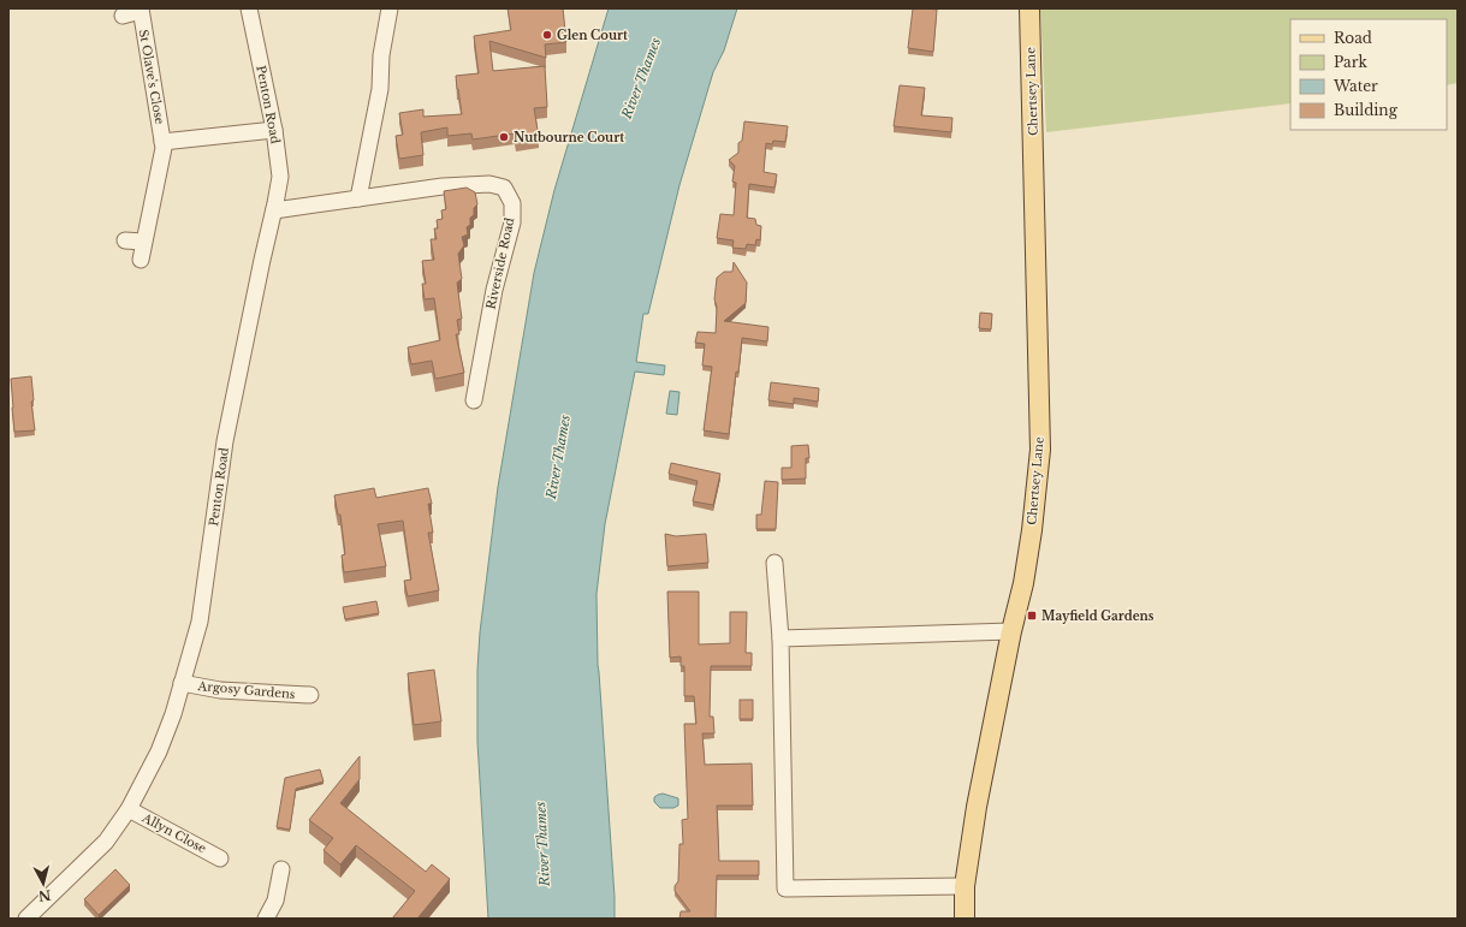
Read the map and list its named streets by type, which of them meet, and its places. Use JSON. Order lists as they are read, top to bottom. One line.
{"streets":{"main road":["Chertsey Lane"],"street":["St Olave's Close","Penton Road","Riverside Road","Argosy Gardens","Allyn Close"]},"crossings":[["St Olave's Close","Penton Road"],["Penton Road","Riverside Road"],["Penton Road","Argosy Gardens"],["Penton Road","Allyn Close"]],"water":["River Thames"],"places":{"other":["Glen Court","Nutbourne Court"],"transit":["Mayfield Gardens"]},"legend":["Road","Park","Water","Building"],"north":"bottom"}
